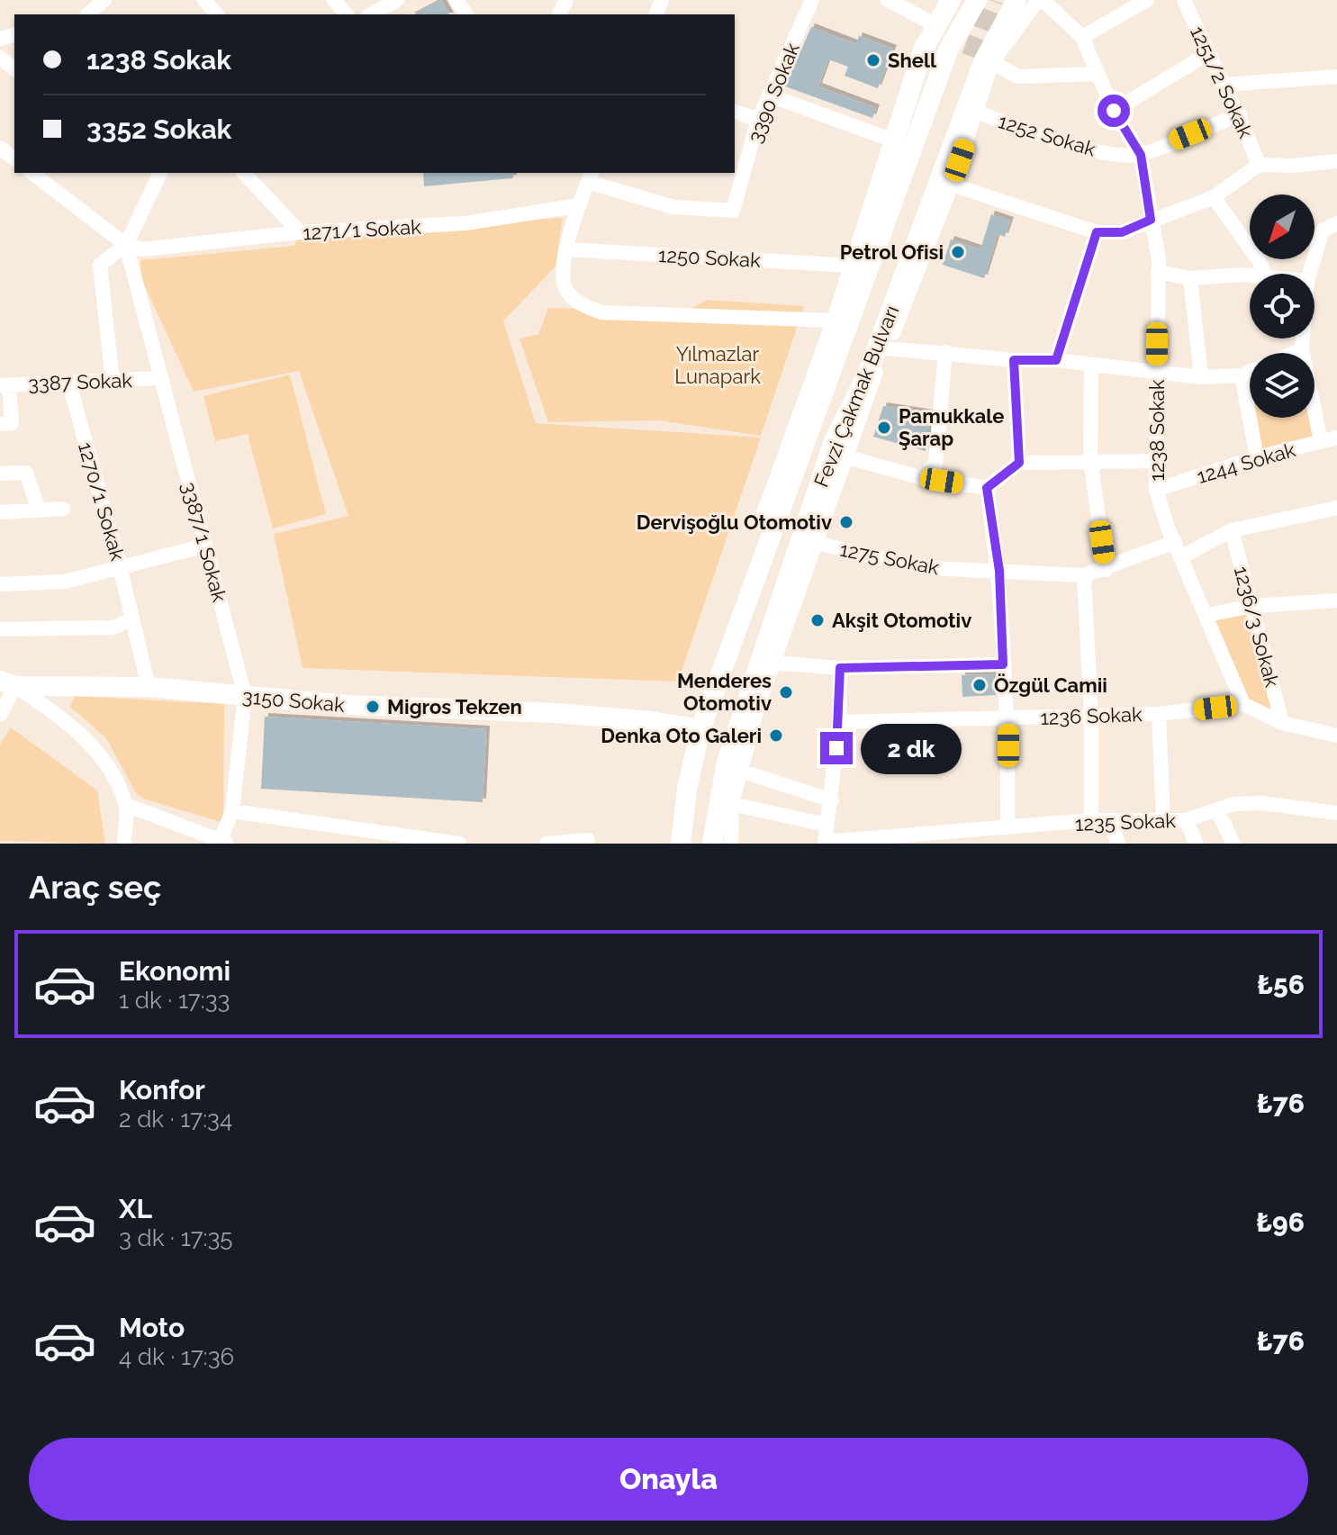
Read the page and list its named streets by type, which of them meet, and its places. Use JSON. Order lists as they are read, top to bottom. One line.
{"streets":{"main road":["Fevzi Çakmak Bulvarı","3150 Sokak"],"street":["1251/2 Sokak","3390 Sokak","1252 Sokak","1271/1 Sokak","1250 Sokak","3387 Sokak","1238 Sokak","1244 Sokak","1270/1 Sokak","3387/1 Sokak","1275 Sokak","1236/3 Sokak","1236 Sokak","1235 Sokak"]},"crossings":[["1251/2 Sokak","1252 Sokak"],["1252 Sokak","1238 Sokak"],["1271/1 Sokak","3387/1 Sokak"],["3387 Sokak","1270/1 Sokak"],["3387 Sokak","3387/1 Sokak"],["Fevzi Çakmak Bulvarı","3150 Sokak"],["1238 Sokak","1244 Sokak"],["1238 Sokak","1275 Sokak"],["1238 Sokak","1236 Sokak"],["1270/1 Sokak","3150 Sokak"],["3387/1 Sokak","3150 Sokak"]],"parks":["Yılmazlar Lunapark"],"places":["Shell","Petrol Ofisi","Pamukkale Şarap","Dervişoğlu Otomotiv","Akşit Otomotiv","Özgül Camii","Menderes Otomotiv","Migros Tekzen","Denka Oto Galeri"],"north":"bottom left","page":{"banner":["1238 Sokak","3352 Sokak"],"bubble":"2 dk","heading":"Araç seç","list":[{"name":"Ekonomi","note":"1 dk · 17:33","value":"₺56"},{"name":"Konfor","note":"2 dk · 17:34","value":"₺76"},{"name":"XL","note":"3 dk · 17:35","value":"₺96"},{"name":"Moto","note":"4 dk · 17:36","value":"₺76"}],"buttons":"Onayla"}}
